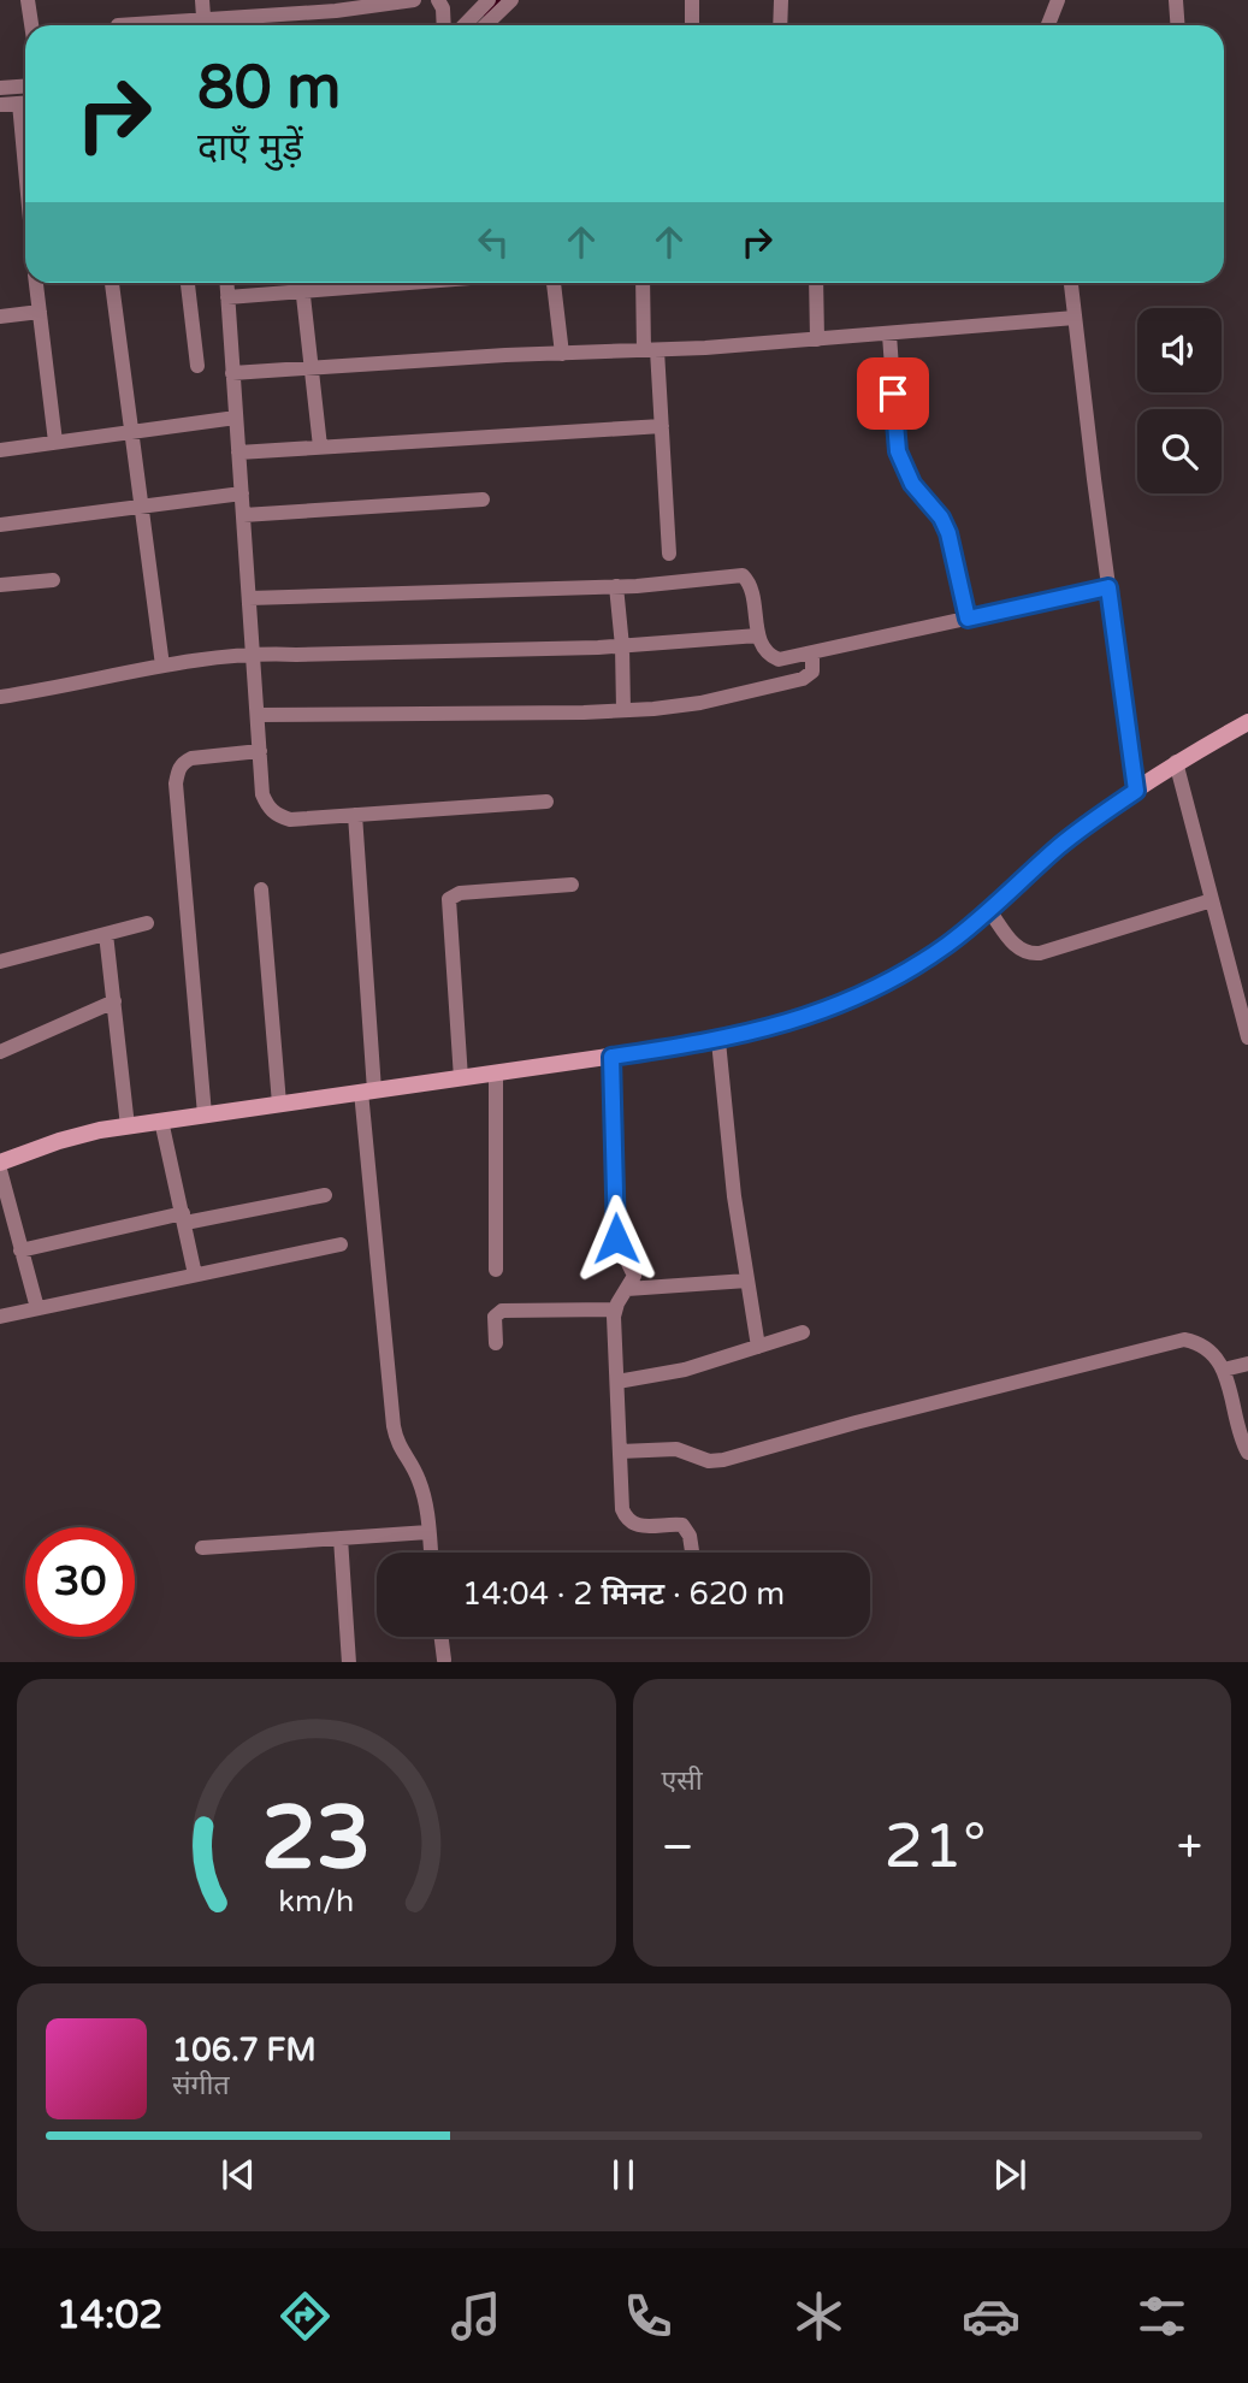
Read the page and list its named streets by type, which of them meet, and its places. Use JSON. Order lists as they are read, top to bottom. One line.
{"page":{"turn":["80 m","दाएँ मुड़ें"],"limit":"30","trip":"14:04 · 2 मिनट · 620 m","tile":"एसी","heat":["−","21°","+"],"song":["106.7 FM","संगीत"],"tabs":"14:02","gauge":["23","km/h"]}}
